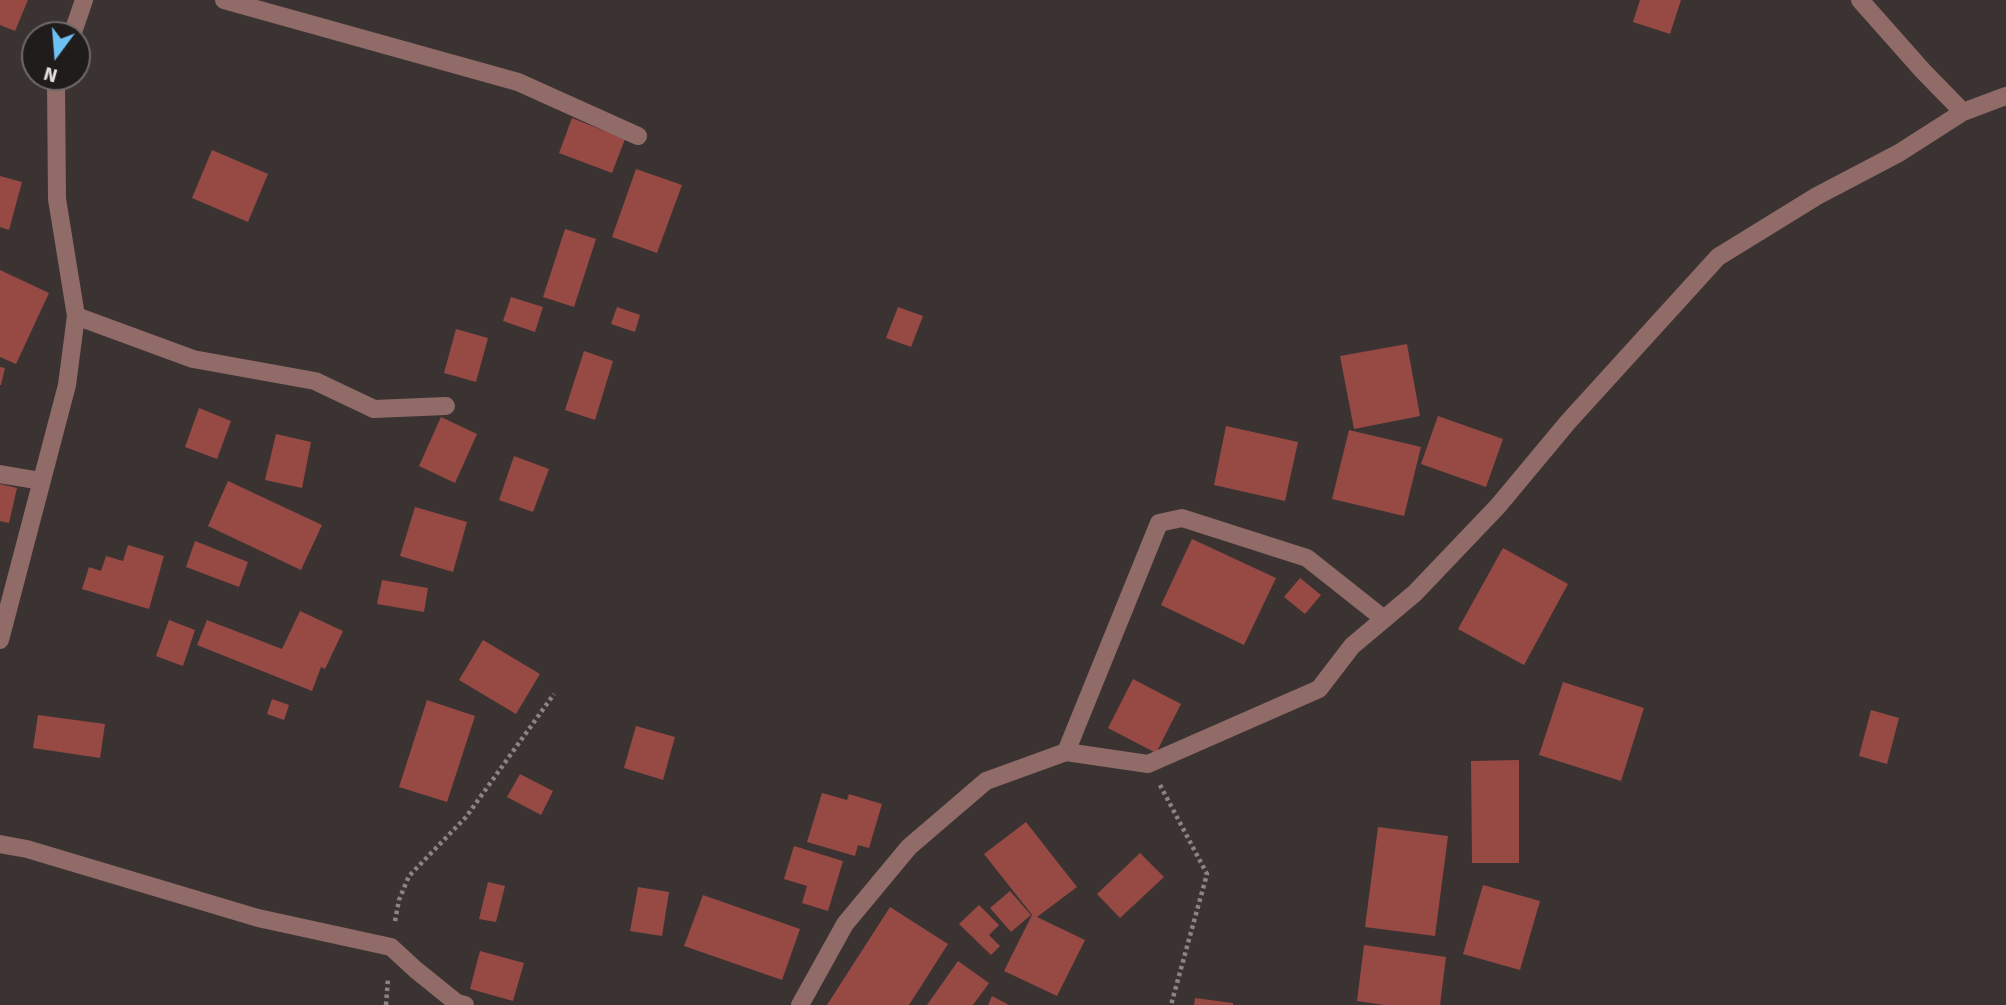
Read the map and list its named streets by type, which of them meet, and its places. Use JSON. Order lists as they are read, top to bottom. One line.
{"north":"bottom"}
